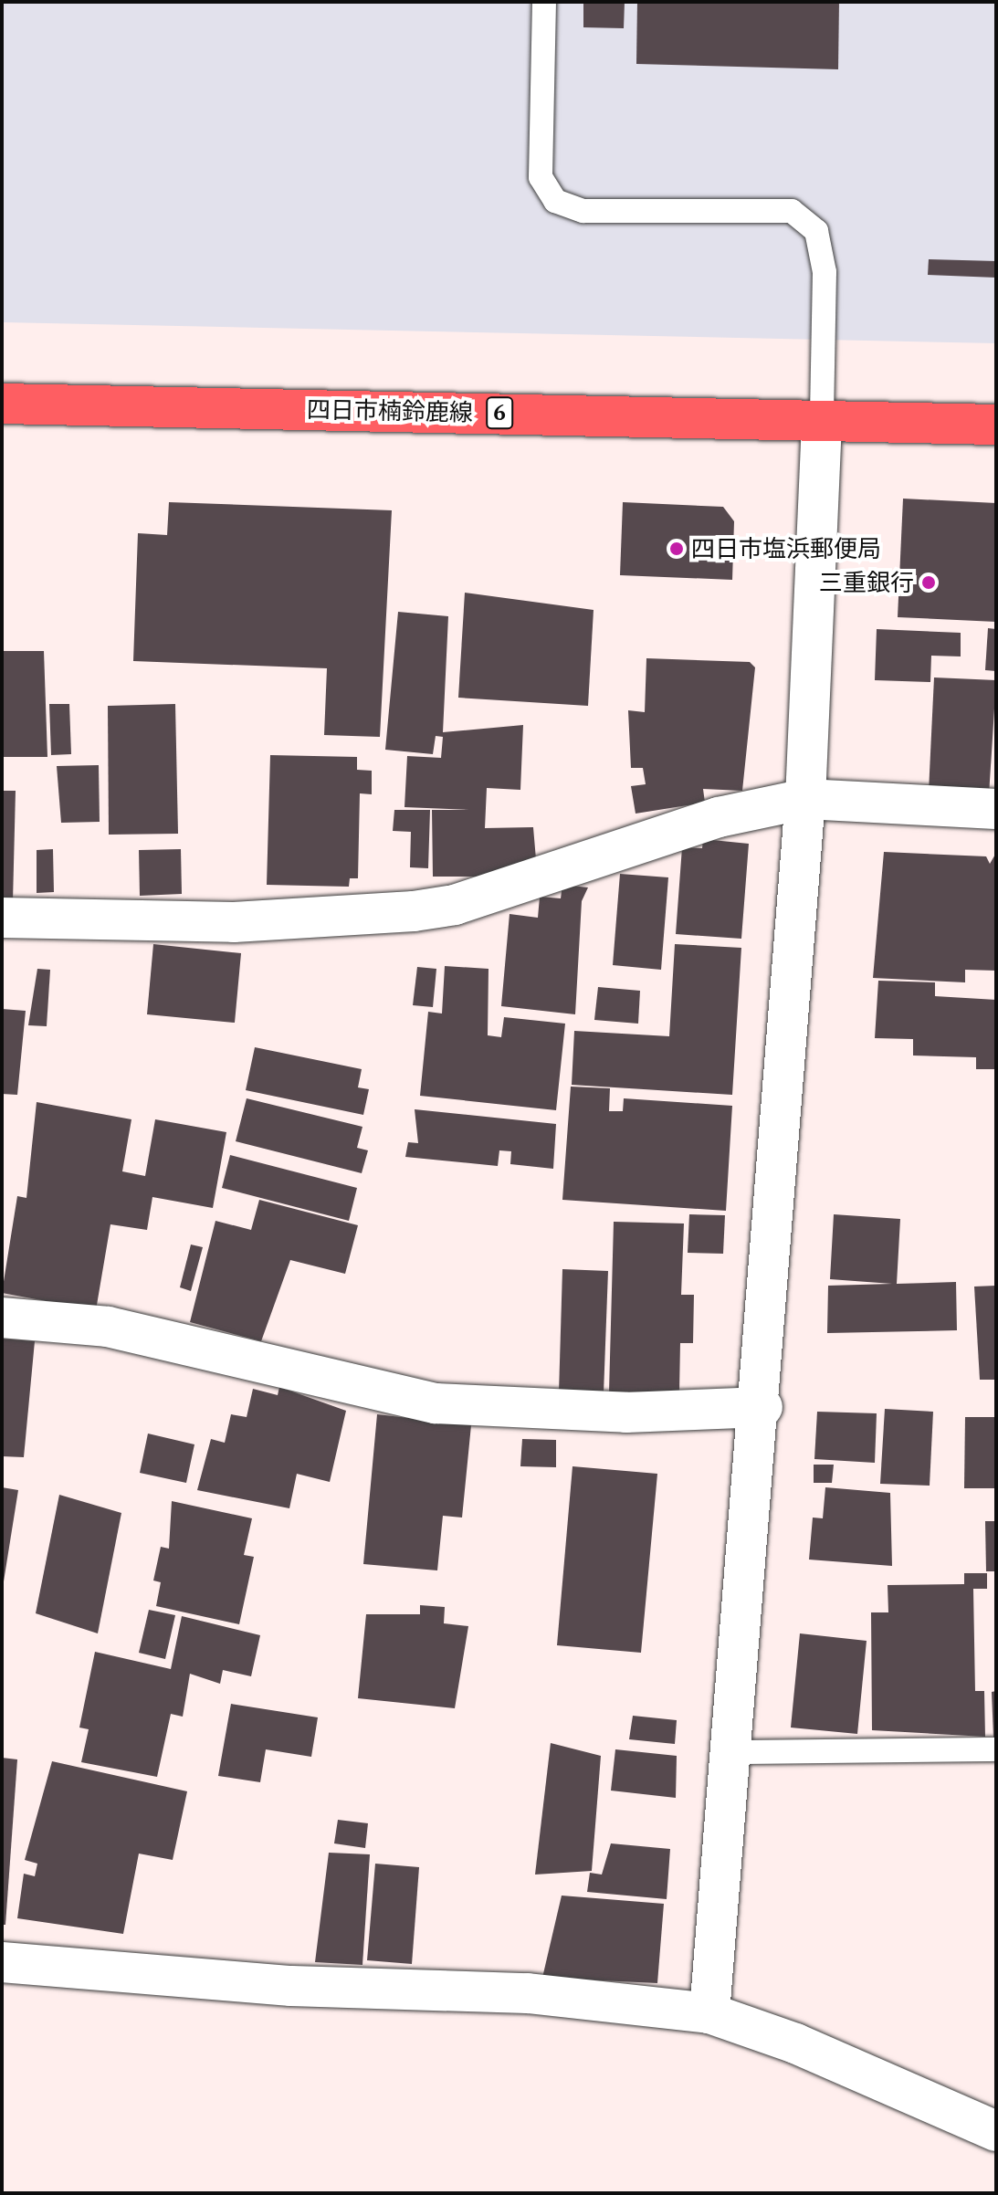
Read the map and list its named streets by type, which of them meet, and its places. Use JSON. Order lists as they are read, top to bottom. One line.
{"streets":{"main road":["四日市楠鈴鹿線","6"]},"places":["四日市塩浜郵便局","三重銀行"]}
